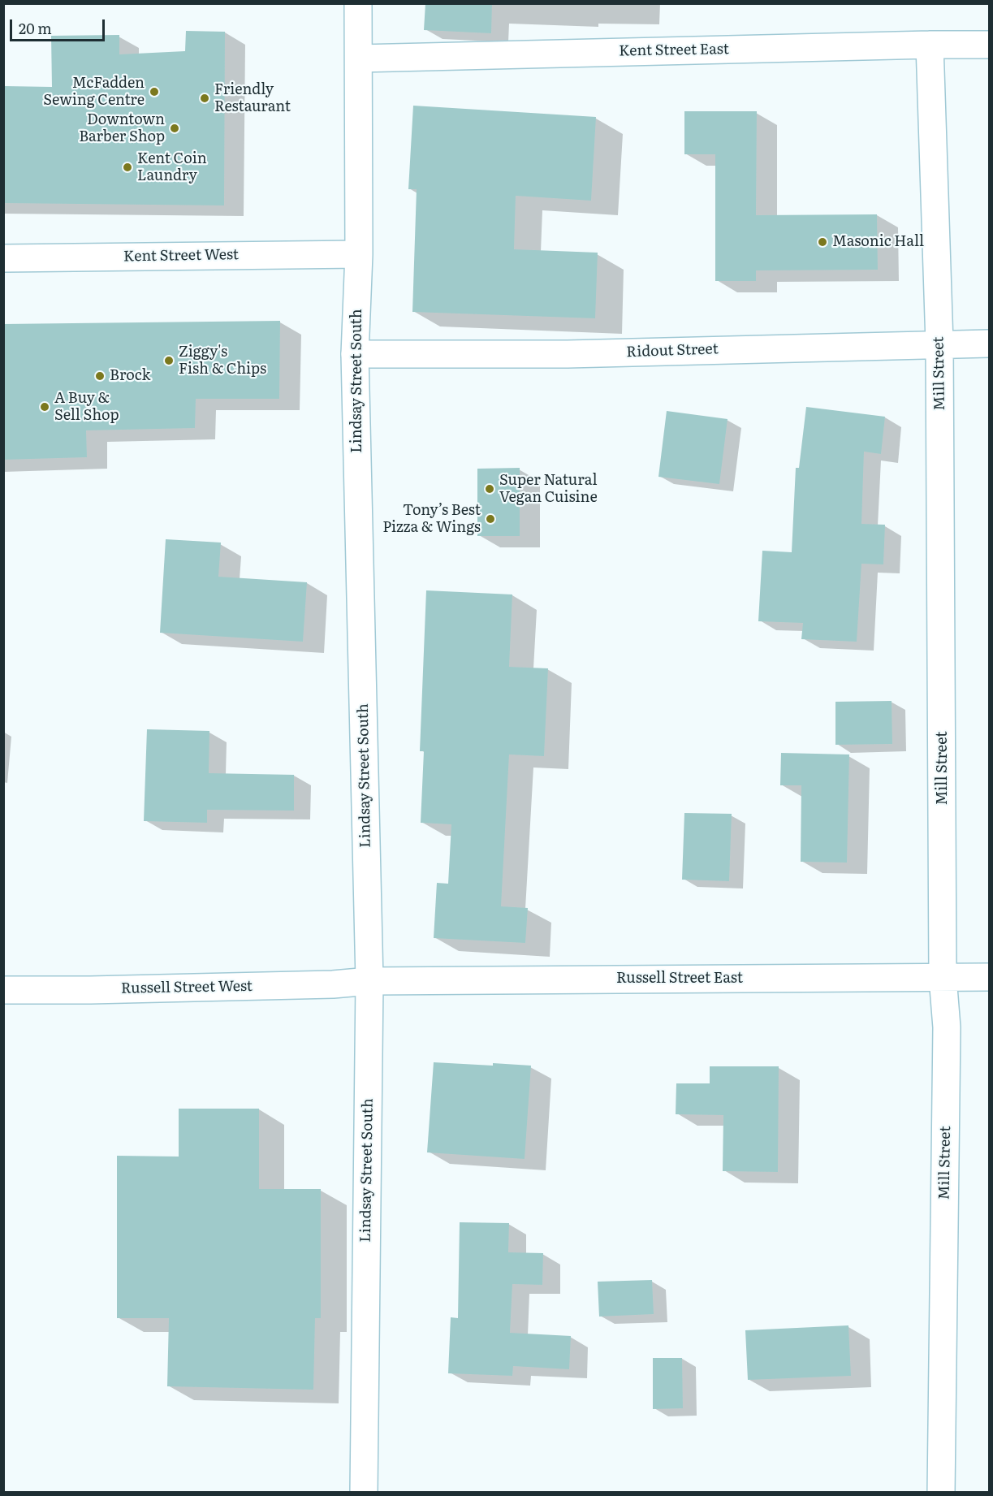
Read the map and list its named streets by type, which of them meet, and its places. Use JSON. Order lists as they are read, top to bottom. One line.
{"streets":{"street":["Kent Street East","Kent Street West","Ridout Street","Mill Street","Lindsay Street South","Russell Street East","Russell Street West"]},"crossings":[["Kent Street East","Mill Street"],["Kent Street East","Lindsay Street South"],["Kent Street West","Lindsay Street South"],["Ridout Street","Mill Street"],["Ridout Street","Lindsay Street South"],["Mill Street","Russell Street East"],["Lindsay Street South","Russell Street East"],["Lindsay Street South","Russell Street West"],["Russell Street East","Russell Street West"]],"places":["McFadden Sewing Centre","Friendly Restaurant","Downtown Barber Shop","Kent Coin Laundry","Masonic Hall","Ziggy's Fish & Chips","Brock","A Buy & Sell Shop","Super Natural Vegan Cuisine","Tony’s Best Pizza & Wings"],"scale_bar":"20 m"}
